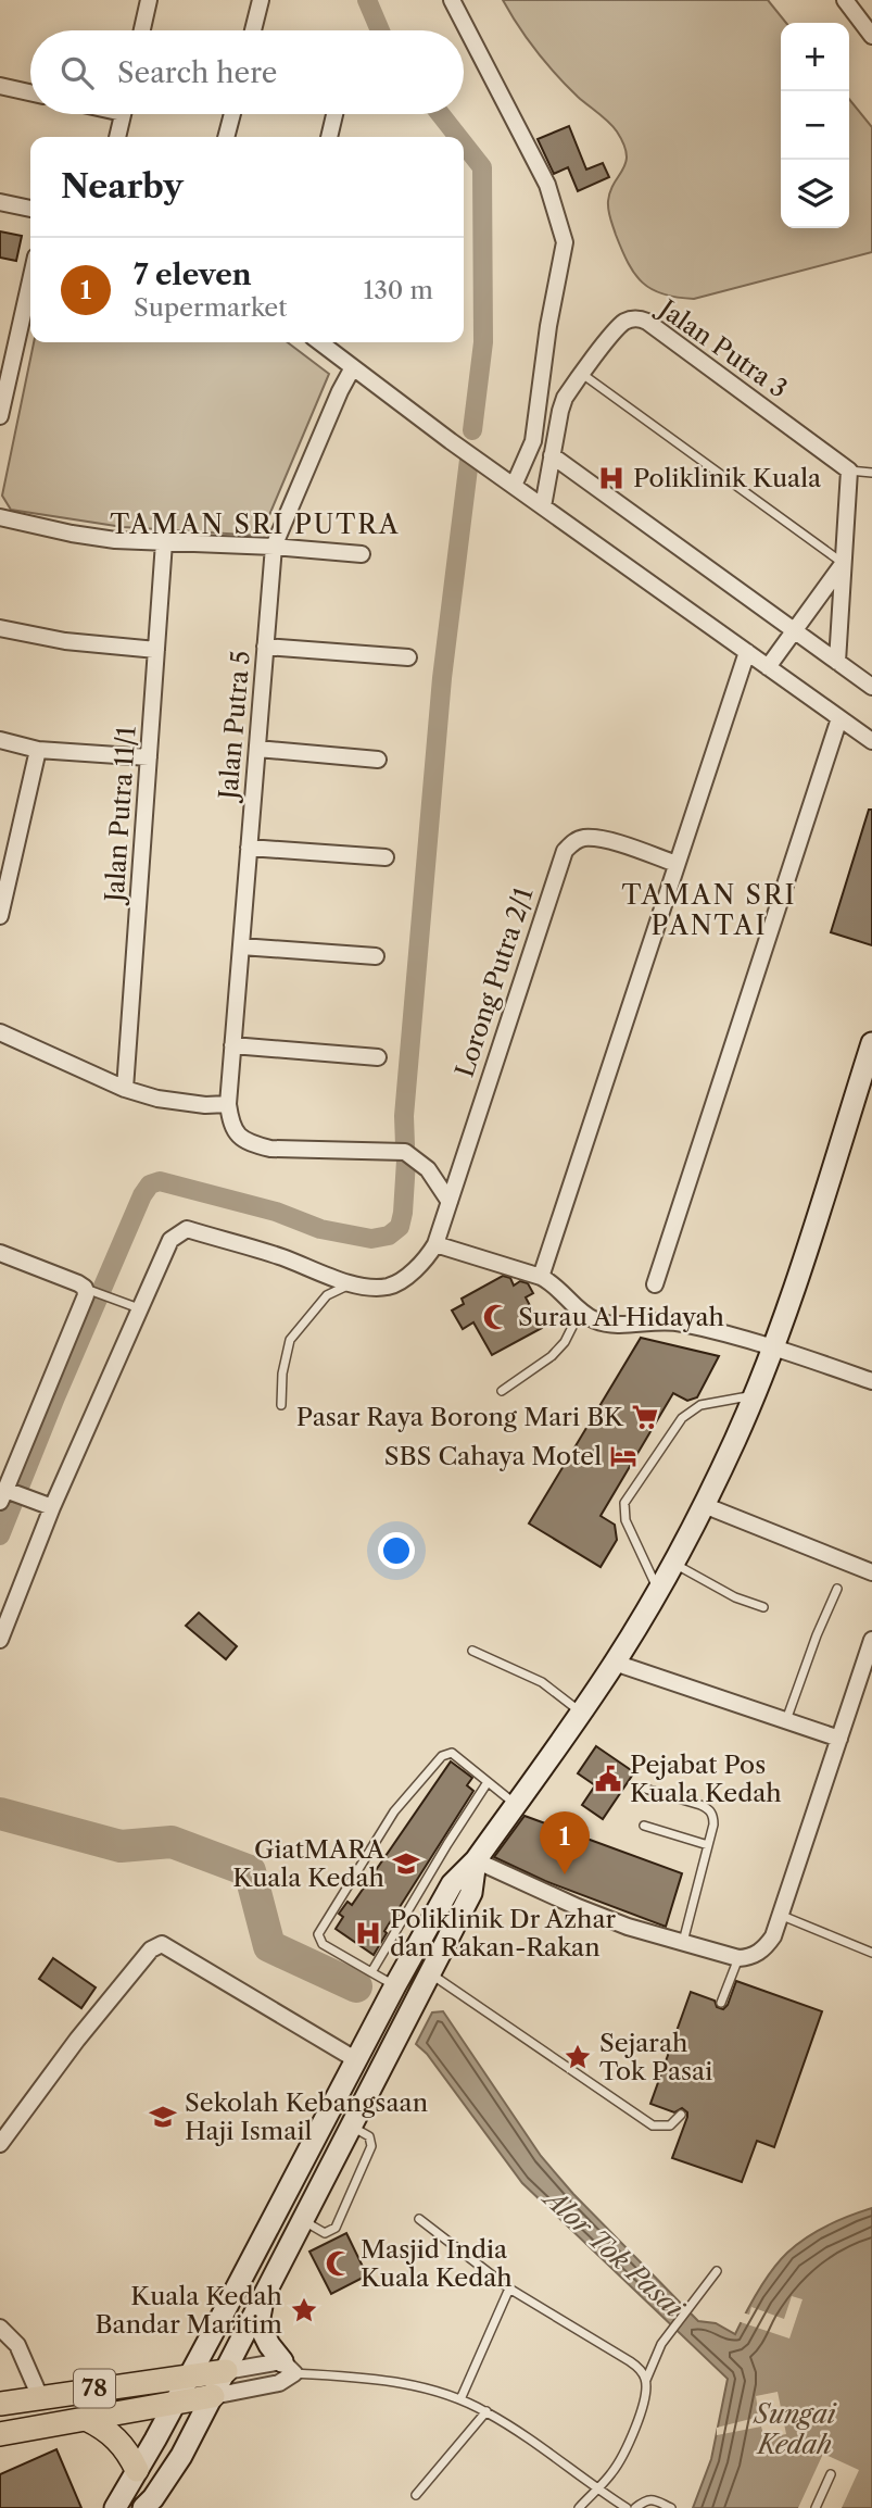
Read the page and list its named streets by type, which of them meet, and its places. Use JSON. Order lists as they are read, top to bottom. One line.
{"streets":{"main road":["78"],"street":["Jalan Putra 3","Jalan Putra 5","Jalan Putra 11/1","Lorong Putra 2/1"]},"districts":["TAMAN SRI PUTRA","TAMAN SRI PANTAI"],"water":["Alor Tok Pasai","Sungai Kedah"],"places":{"hospital":["Poliklinik Kuala","Poliklinik Dr Azhar dan Rakan-Rakan"],"mosque":["Surau Al Hidayah","Masjid India Kuala Kedah"],"supermarket":["Pasar Raya Borong Mari BK"],"hotel":["SBS Cahaya Motel"],"public building":["Pejabat Pos Kuala Kedah"],"school or university":["GiatMARA Kuala Kedah","Sekolah Kebangsaan Haji Ismail"],"place":["Sejarah Tok Pasai","Kuala Kedah Bandar Maritim"]},"page":{"map_buttons":["+","−"],"search":"Search here","heading":"Nearby","list":[{"mark":"1","name":"7 eleven","note":"Supermarket","value":"130 m"}],"pins":"1"}}
